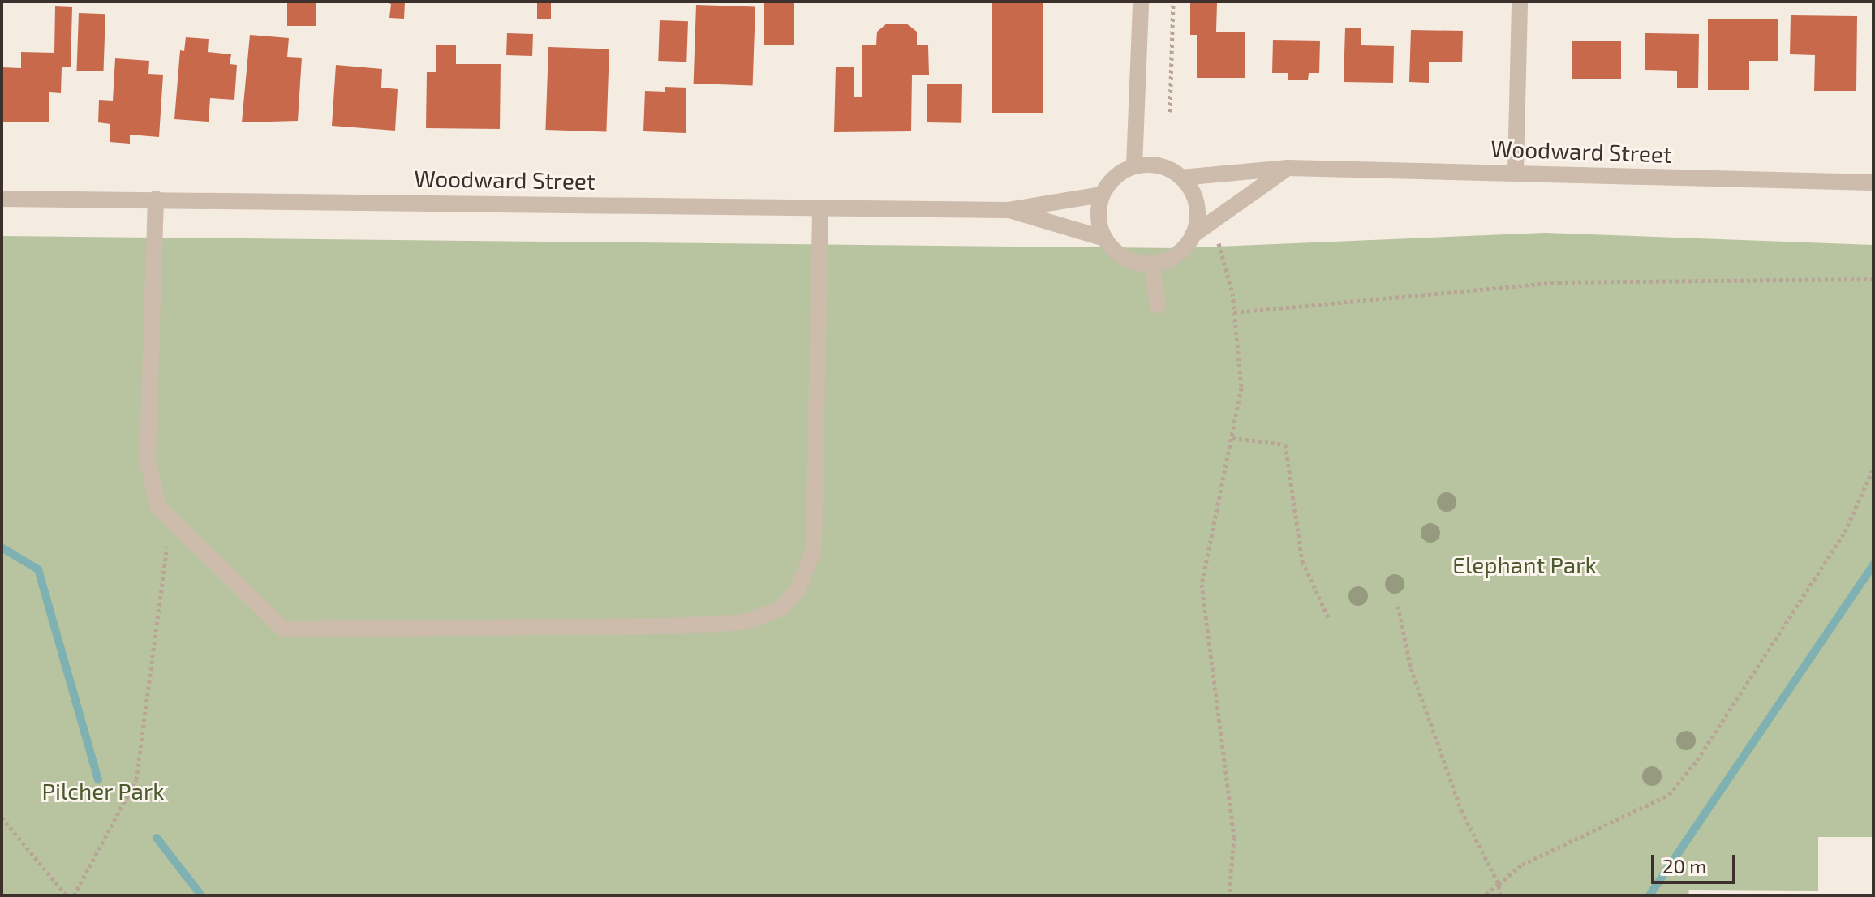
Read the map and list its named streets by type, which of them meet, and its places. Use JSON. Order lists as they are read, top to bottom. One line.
{"streets":{"street":["Woodward Street"]},"parks":["Elephant Park","Pilcher Park"],"scale_bar":"20 m"}
